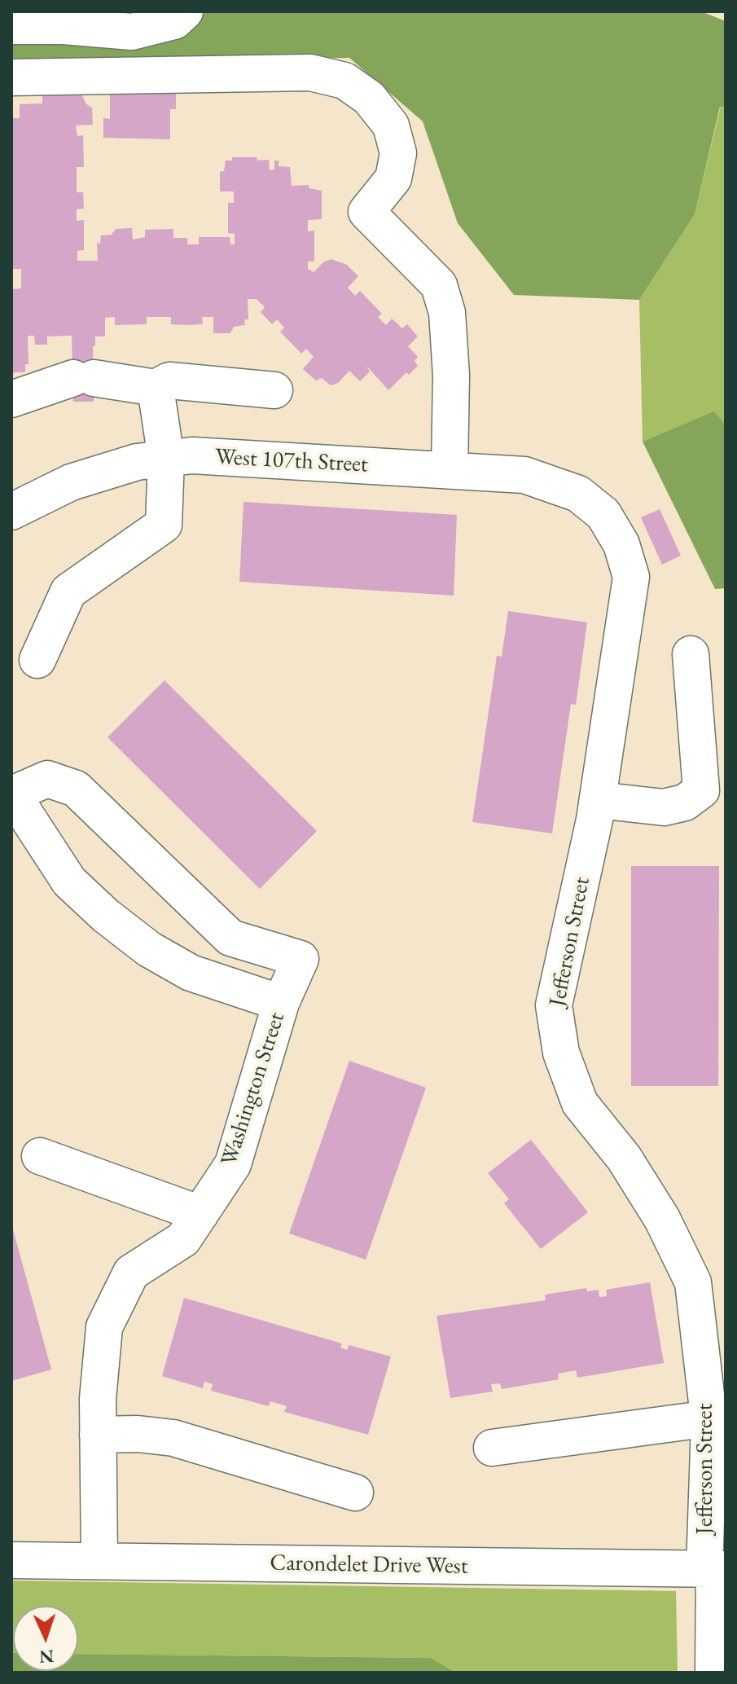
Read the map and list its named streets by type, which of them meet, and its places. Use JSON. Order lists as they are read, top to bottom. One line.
{"streets":{"street":["West 107th Street","Jefferson Street","Washington Street","Carondelet Drive West"]},"crossings":[["West 107th Street","Jefferson Street"],["Jefferson Street","Carondelet Drive West"],["Washington Street","Carondelet Drive West"]],"north":"bottom"}
